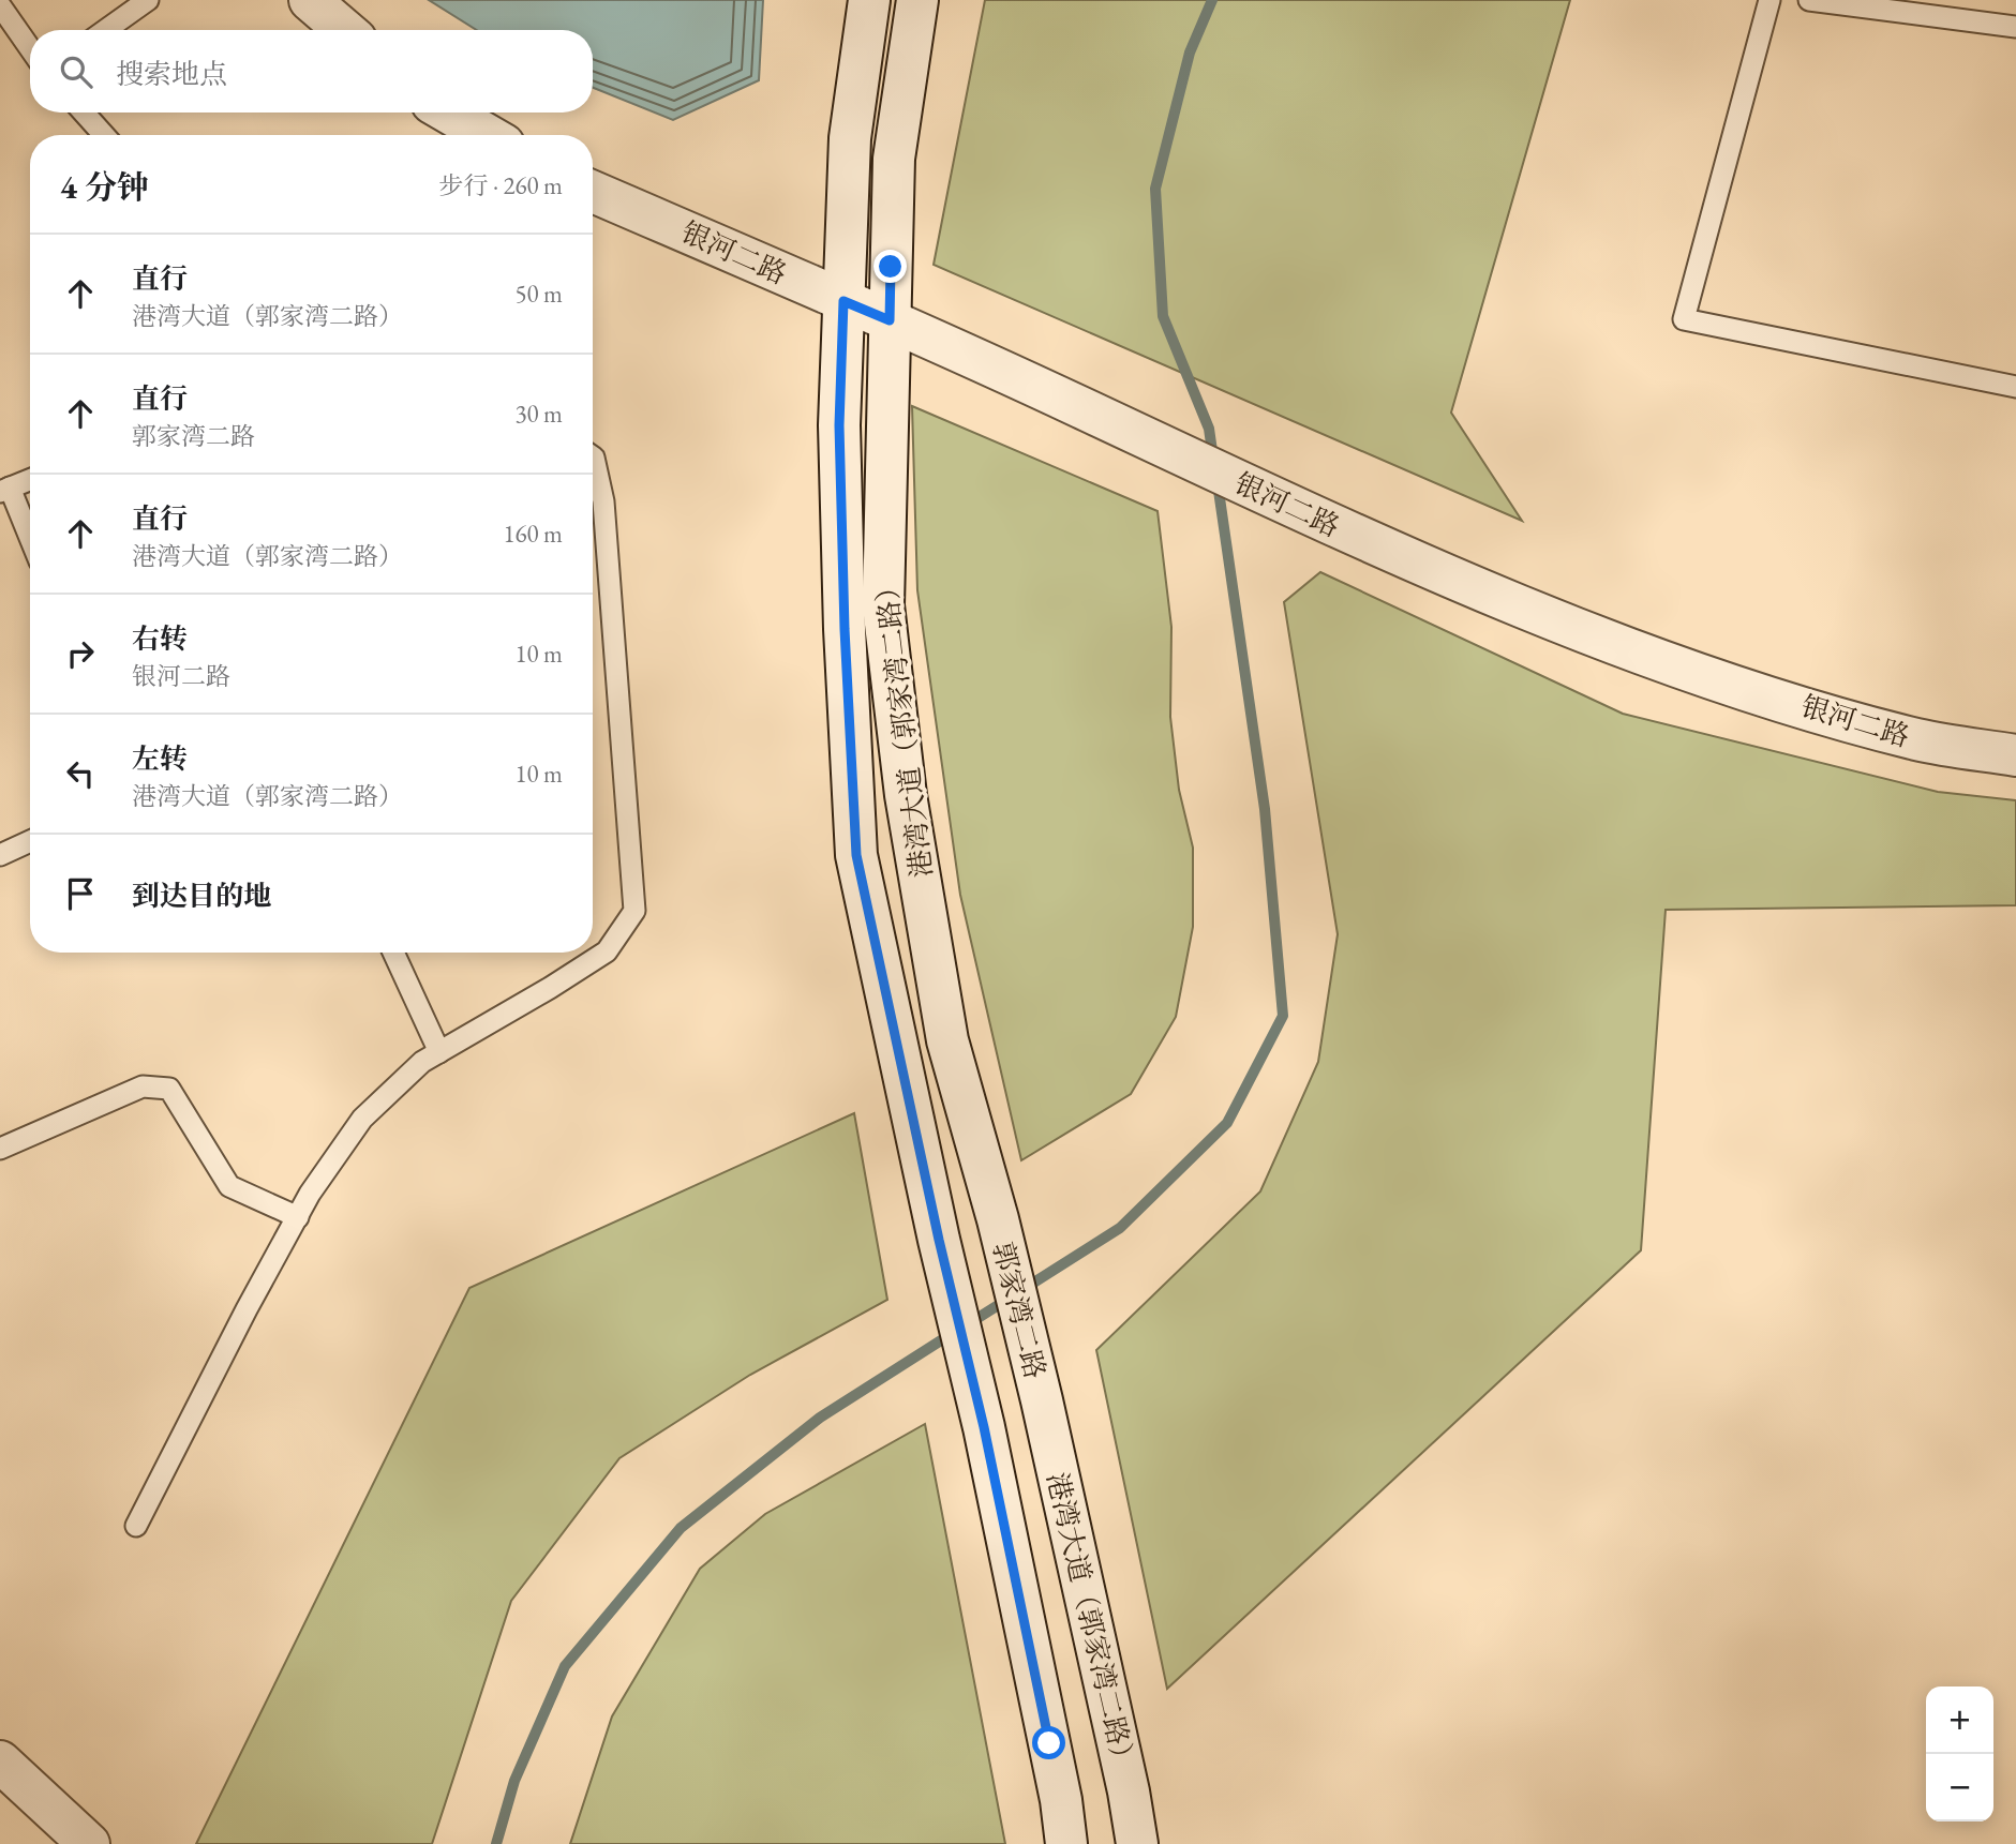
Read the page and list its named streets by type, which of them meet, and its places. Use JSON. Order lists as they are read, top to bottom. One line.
{"streets":{"main road":["银河二路","港湾大道（郭家湾二路）","郭家湾二路"]},"crossings":[["银河二路","港湾大道（郭家湾二路）"],["港湾大道（郭家湾二路）","郭家湾二路"]],"page":{"search":"搜索地点","heading":["4 分钟","步行 · 260 m"],"list":[["直行","港湾大道（郭家湾二路）","50 m"],["直行","郭家湾二路","30 m"],["直行","港湾大道（郭家湾二路）","160 m"],["右转","银河二路","10 m"],["左转","港湾大道（郭家湾二路）","10 m"],"到达目的地"],"map_buttons":["+","−"]}}
